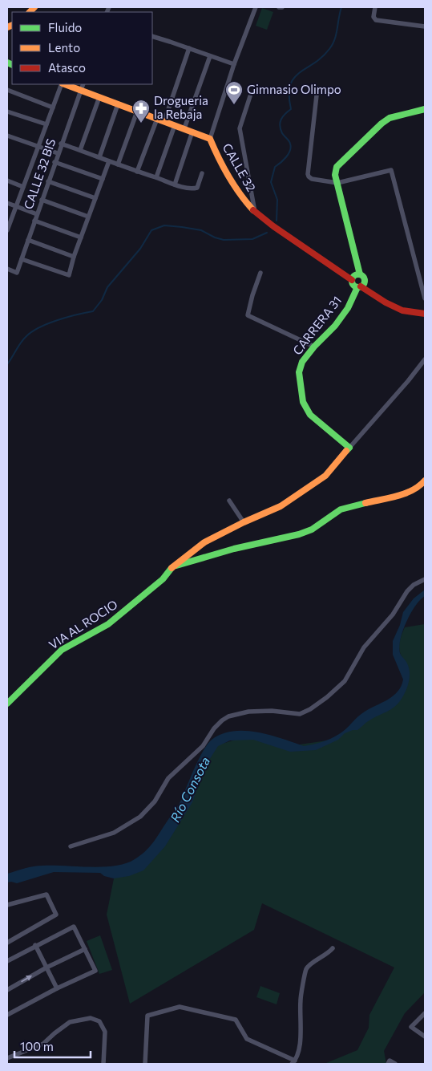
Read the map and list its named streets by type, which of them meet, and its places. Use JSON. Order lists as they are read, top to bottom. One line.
{"streets":{"street":["CALLE 32","CALLE 32 BIS","CARRERA 31","VIA AL ROCIO"]},"crossings":[["CALLE 32","CALLE 32 BIS"],["CARRERA 31","VIA AL ROCIO"]],"water":["Río Consota"],"places":{"sports":["Gimnasio Olimpo"],"pharmacy":["Drogueria la Rebaja"]},"legend":["Fluido","Lento","Atasco"],"scale_bar":"100 m"}
